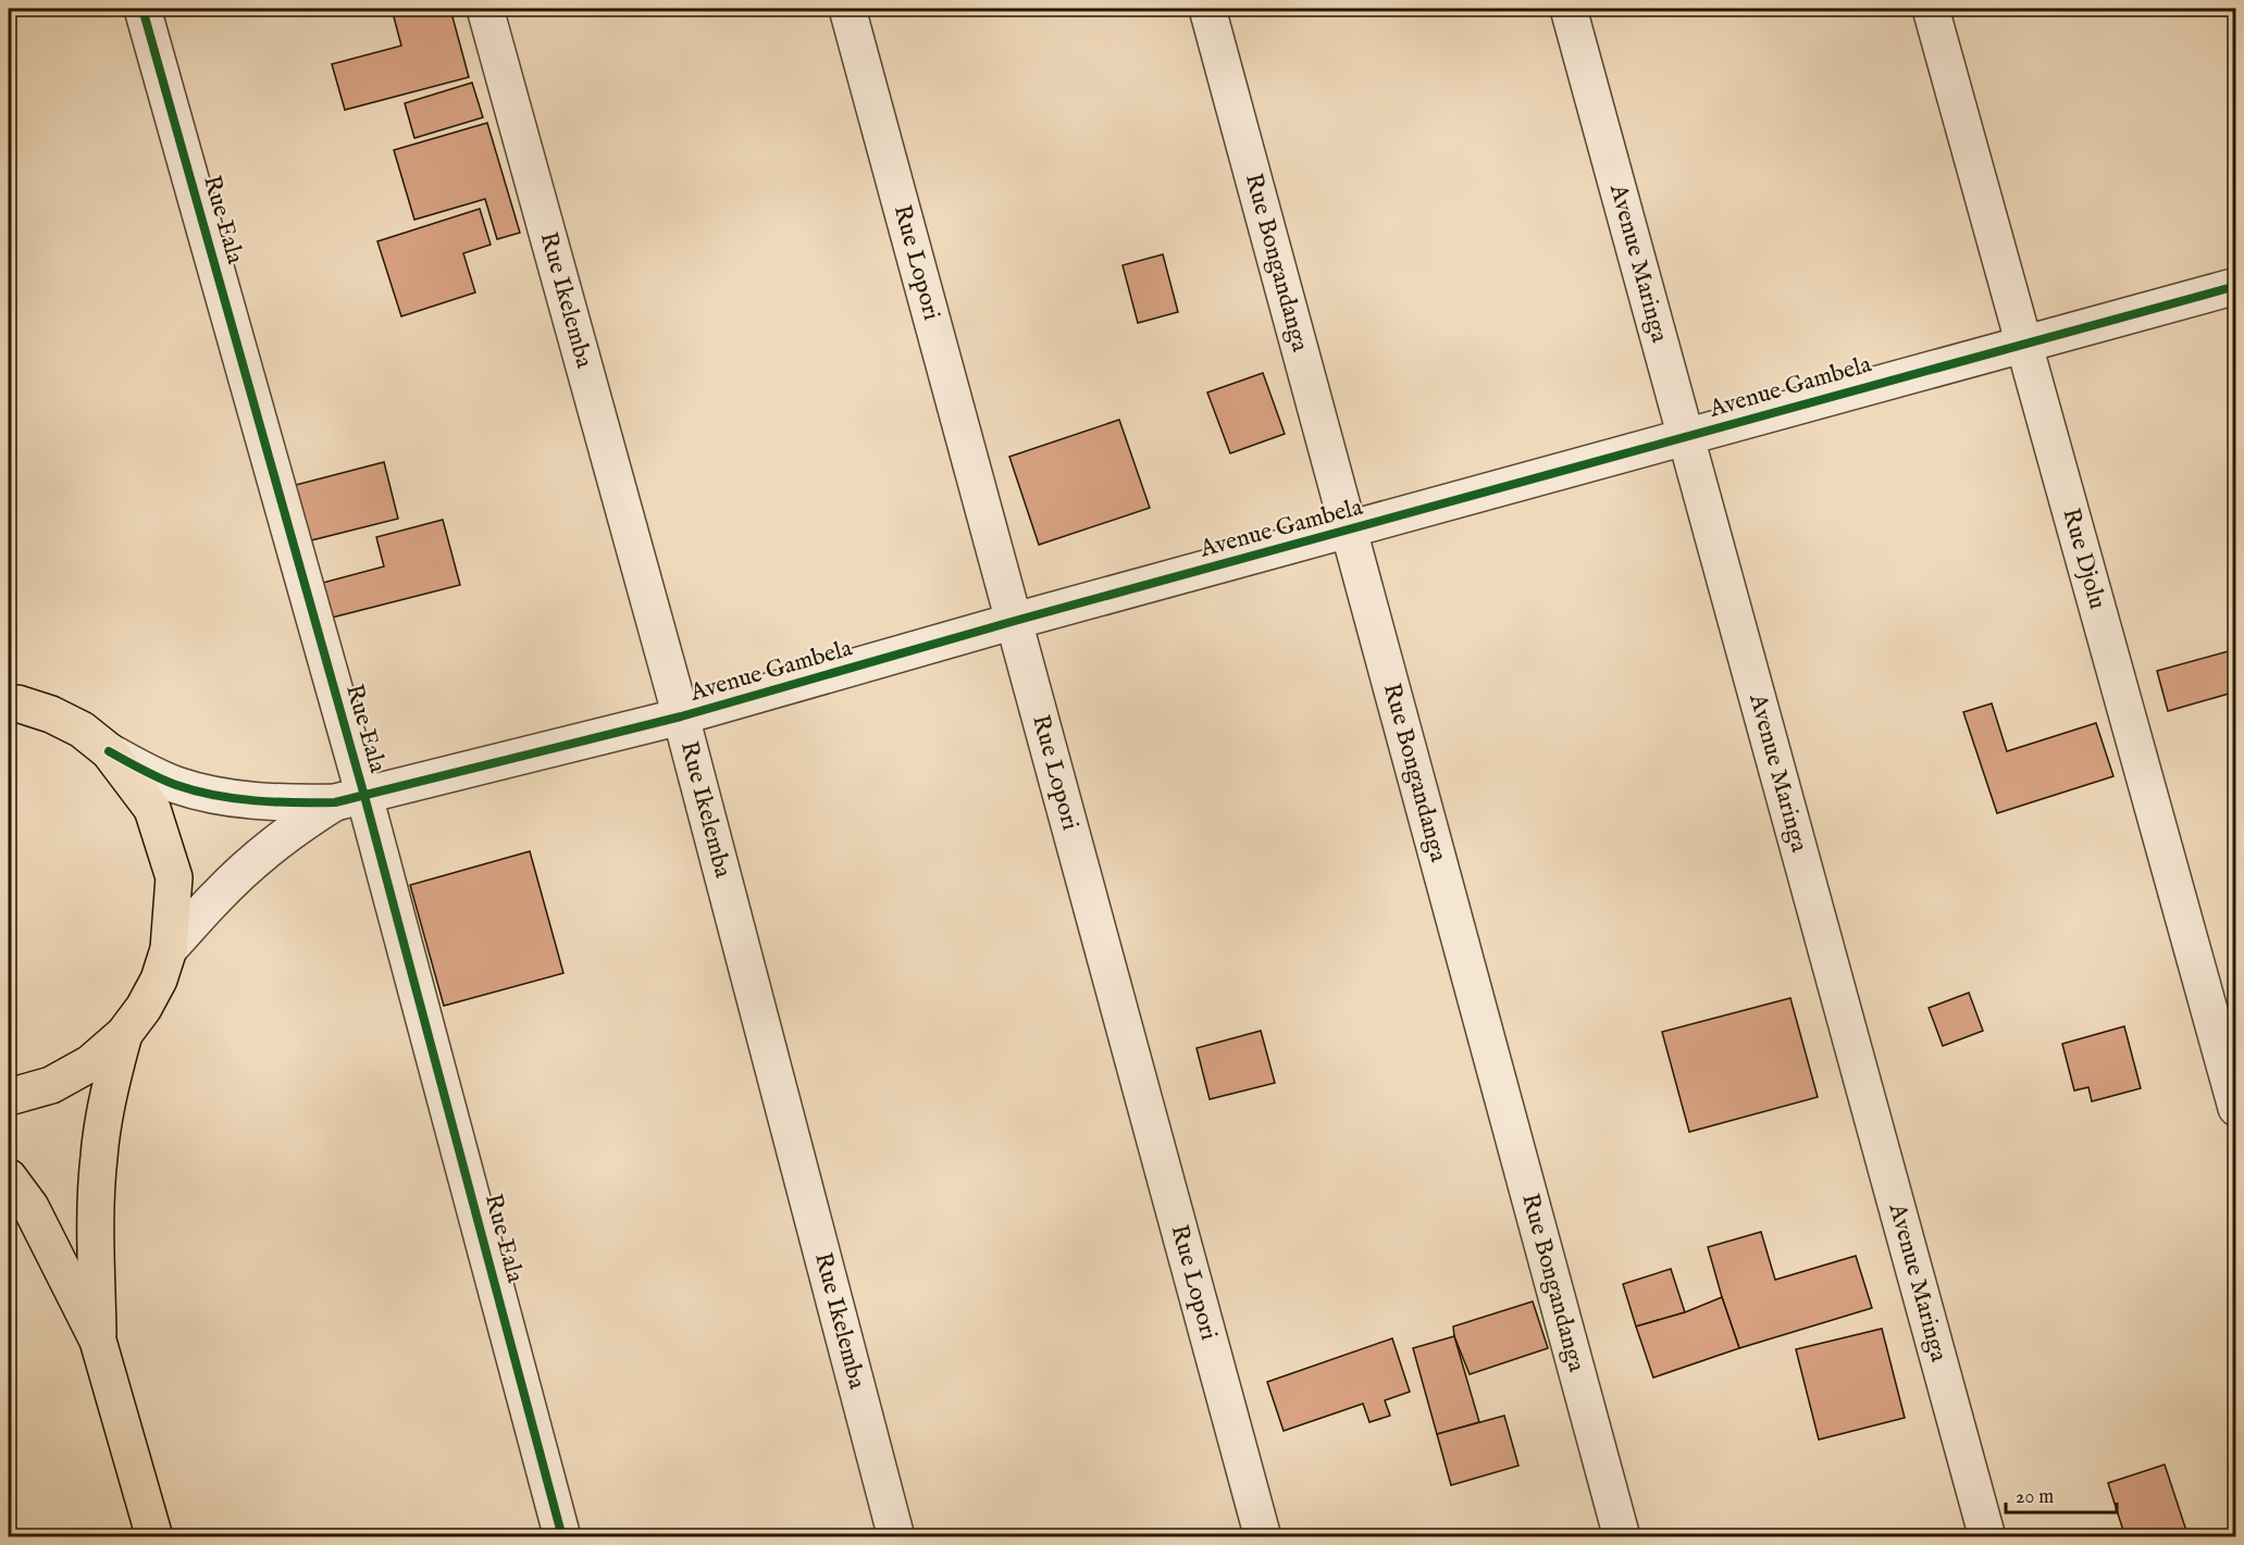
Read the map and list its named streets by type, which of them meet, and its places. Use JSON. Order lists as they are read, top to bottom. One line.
{"streets":{"street":["Rue Eala","Rue Lopori","Rue Bongandanga","Avenue Maringa","Rue Ikelemba","Avenue Gambela","Rue Djolu"]},"crossings":[["Rue Eala","Avenue Gambela"],["Rue Lopori","Avenue Gambela"],["Rue Bongandanga","Avenue Gambela"],["Avenue Maringa","Avenue Gambela"],["Rue Ikelemba","Avenue Gambela"],["Avenue Gambela","Rue Djolu"]],"scale_bar":"20 m"}
